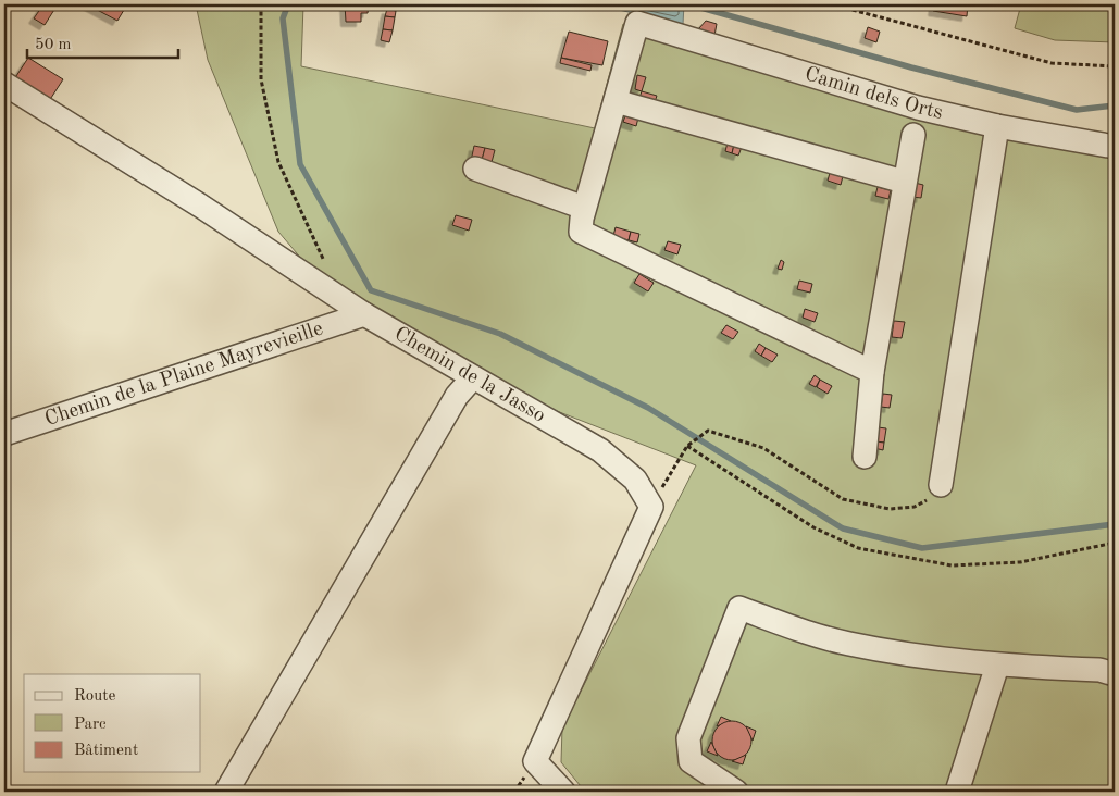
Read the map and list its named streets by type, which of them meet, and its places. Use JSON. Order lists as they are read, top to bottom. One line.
{"streets":{"street":["Camin dels Orts","Chemin de la Plaine Mayrevieille","Chemin de la Jasso"]},"crossings":[["Chemin de la Plaine Mayrevieille","Chemin de la Jasso"]],"legend":["Route","Parc","Bâtiment"],"scale_bar":"50 m"}
